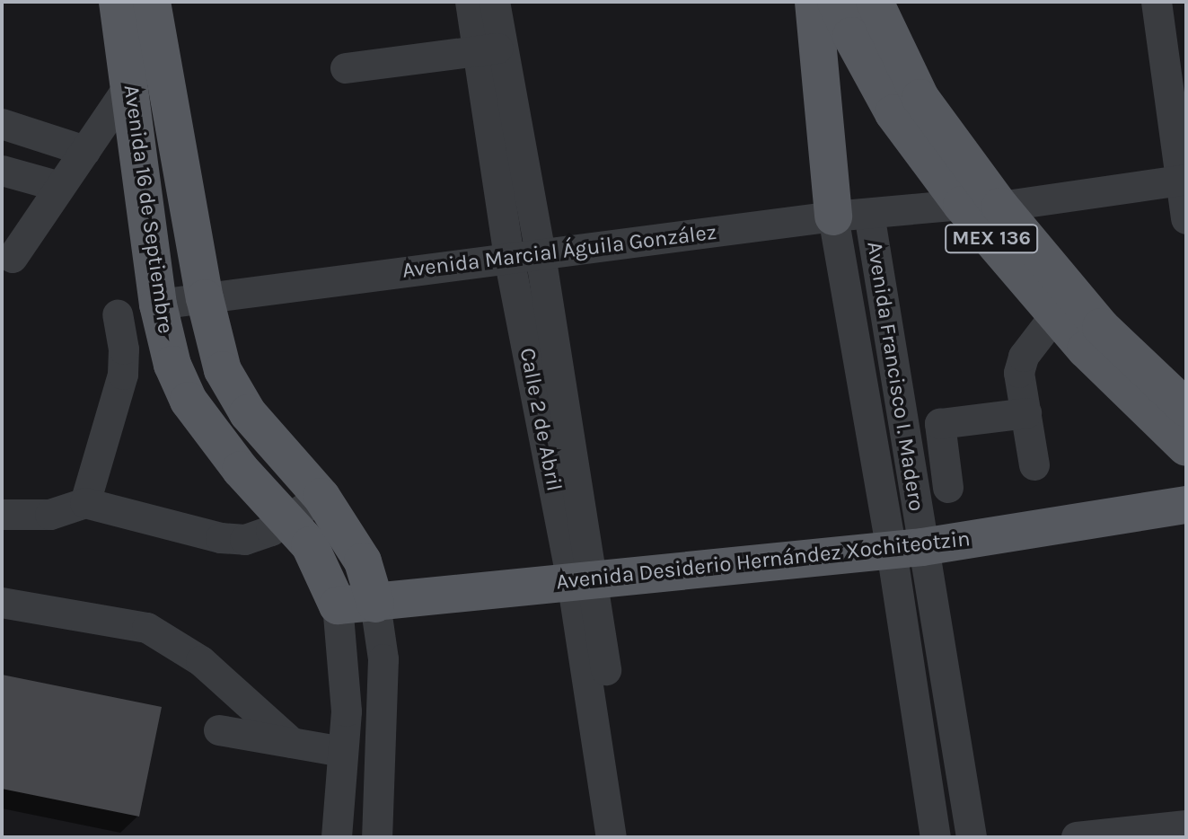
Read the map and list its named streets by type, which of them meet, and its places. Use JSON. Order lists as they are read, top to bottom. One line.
{"streets":{"main road":["Avenida 16 de Septiembre","MEX 136","Avenida Desiderio Hernández Xochiteotzin"],"street":["Avenida Marcial Águila González","Avenida Francisco I. Madero","Calle 2 de Abril"]},"crossings":[["Avenida 16 de Septiembre","Avenida Marcial Águila González"],["Avenida 16 de Septiembre","Avenida Desiderio Hernández Xochiteotzin"],["MEX 136","Avenida Marcial Águila González"],["Avenida Marcial Águila González","Avenida Francisco I. Madero"],["Avenida Marcial Águila González","Calle 2 de Abril"],["Avenida Francisco I. Madero","Avenida Desiderio Hernández Xochiteotzin"],["Calle 2 de Abril","Avenida Desiderio Hernández Xochiteotzin"]]}
